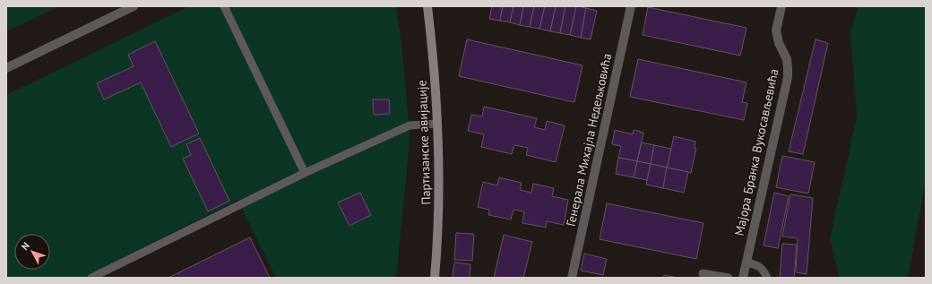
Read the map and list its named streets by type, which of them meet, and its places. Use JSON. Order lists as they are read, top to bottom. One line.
{"streets":{"street":["Генерала Михајла Недељковића","Партизанске авијације","Мајора Бранка Вукосављевића"]},"north":"top left"}
